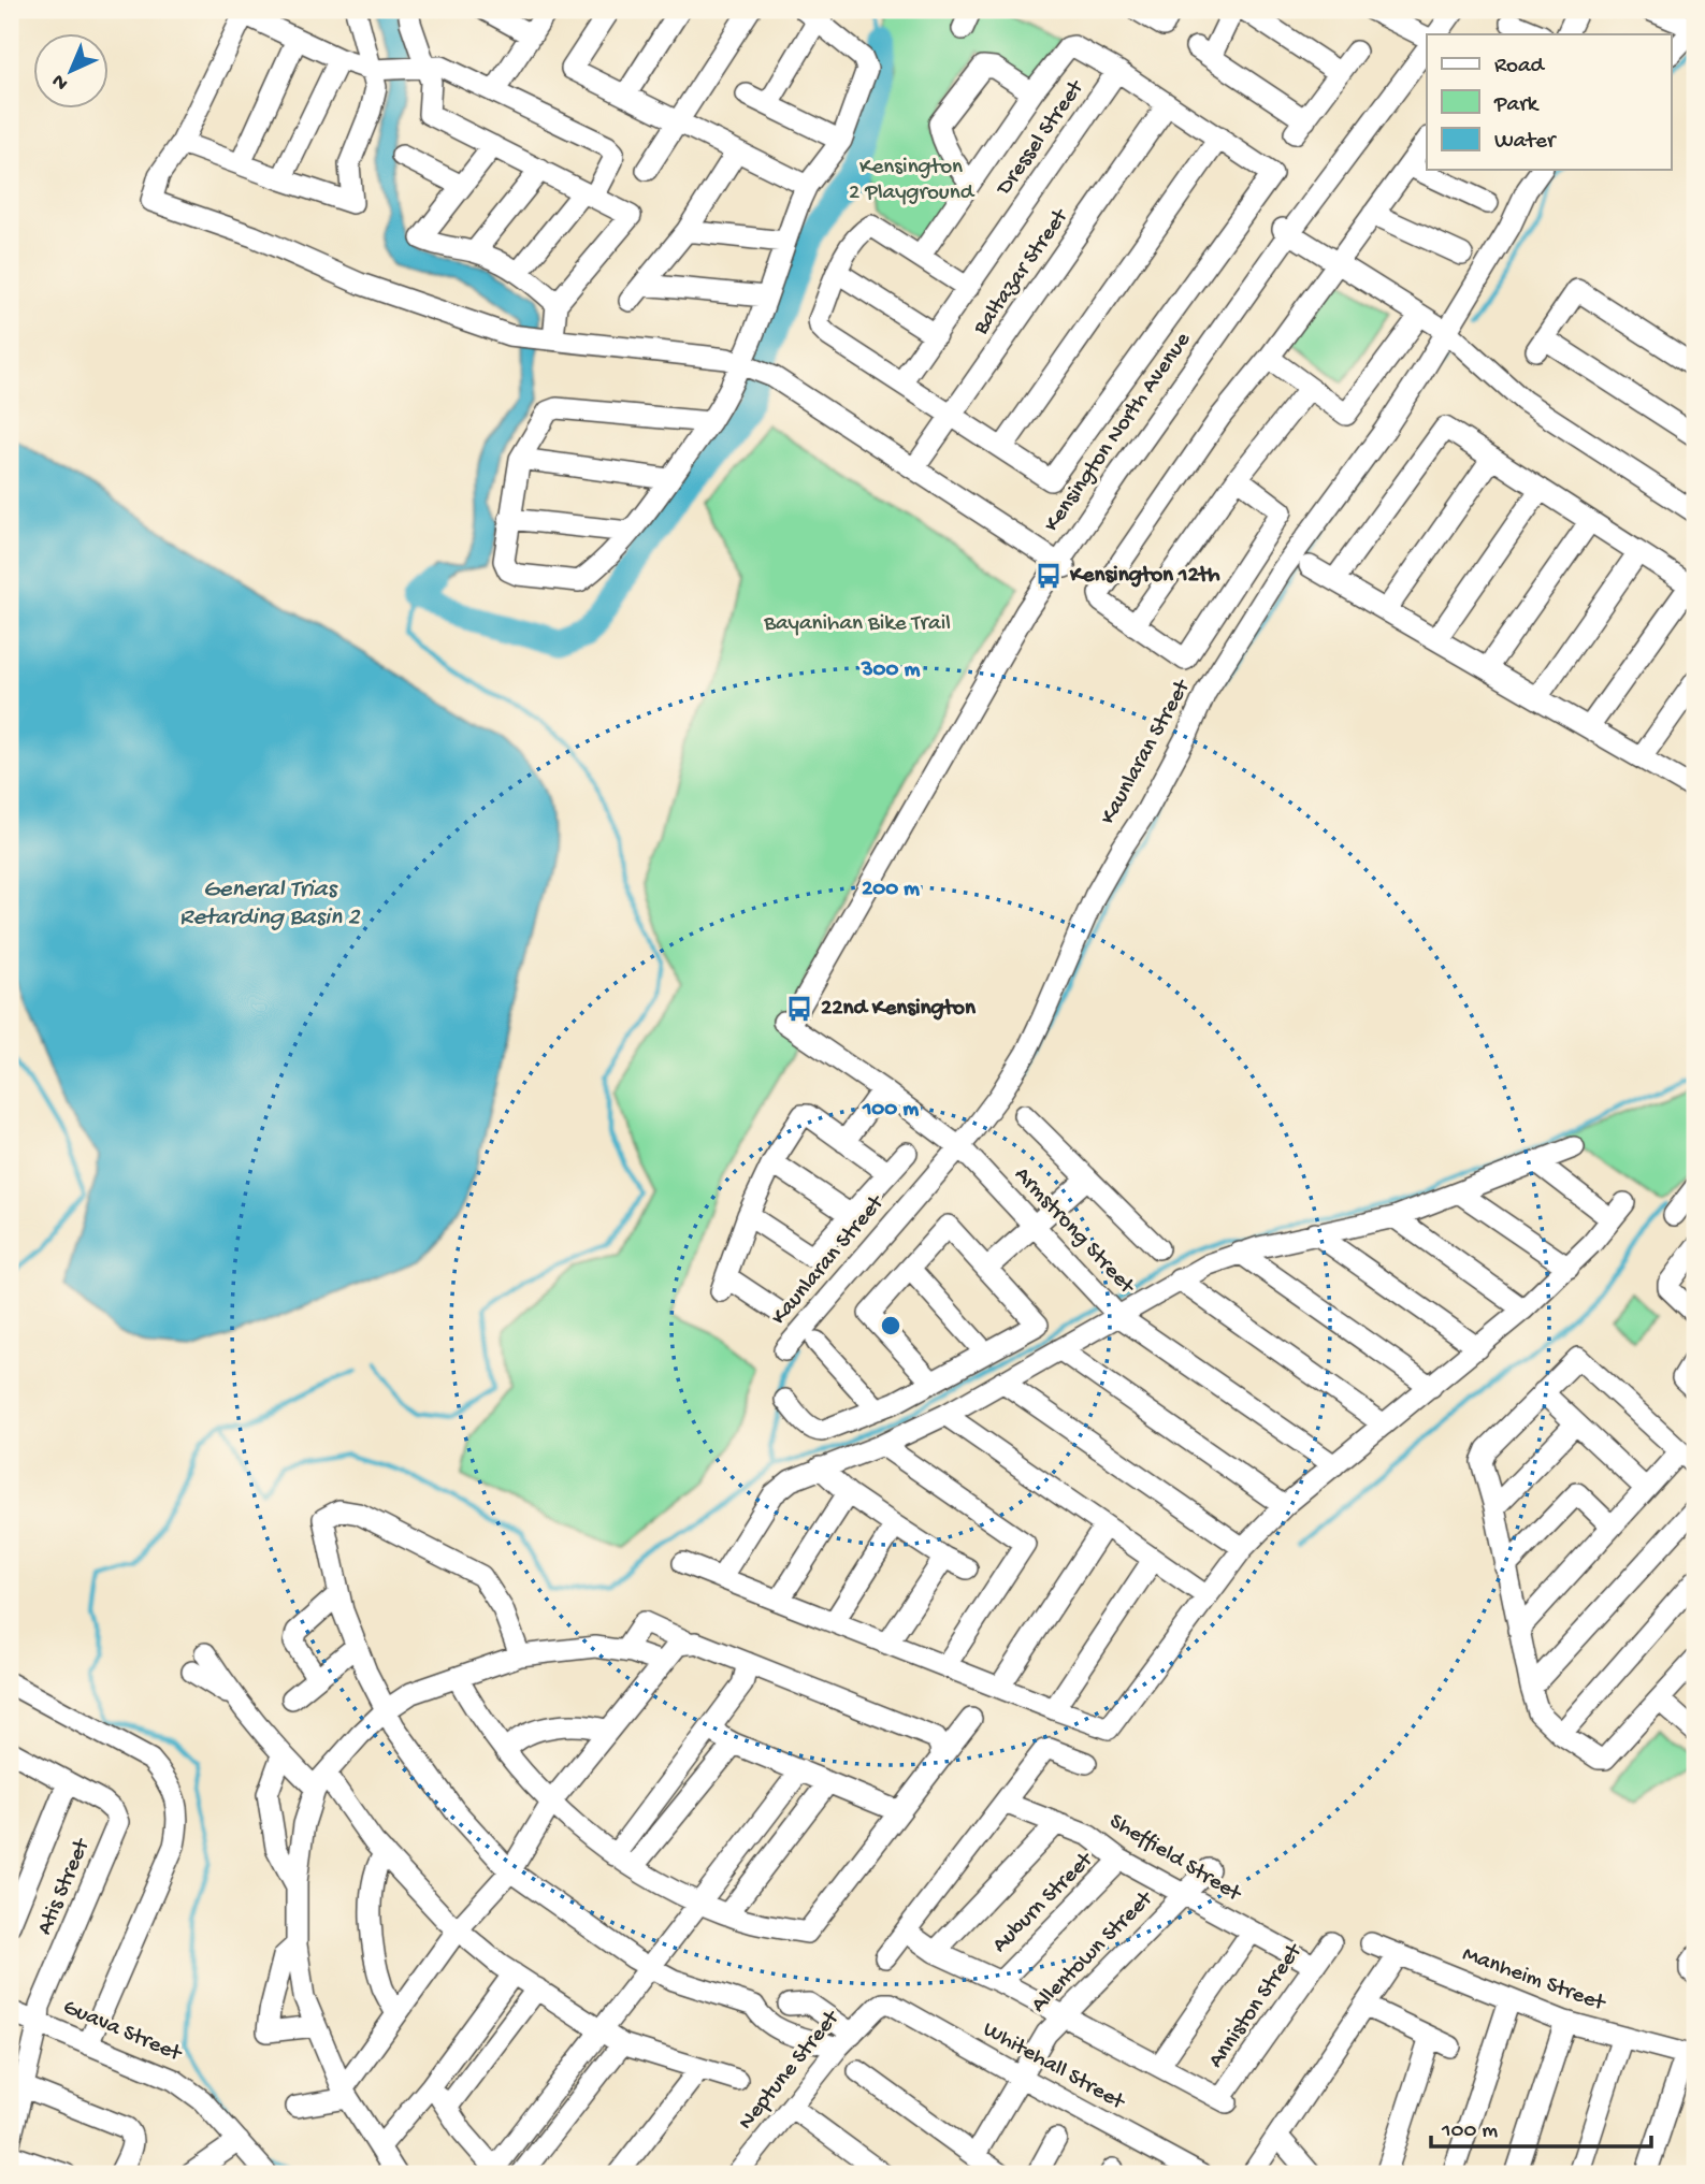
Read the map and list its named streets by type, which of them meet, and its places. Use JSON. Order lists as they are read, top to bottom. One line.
{"streets":{"street":["Dressel Street","Baltazar Street","Kensington North Avenue","Kaunlaran Street","Armstrong Street","Sheffield Street","Atis Street","Auburn Street","Allentown Street","Manheim Street","Anniston Street","Guava Street","Whitehall Street","Neptune Street"]},"crossings":[["Kensington North Avenue","Armstrong Street"],["Kaunlaran Street","Armstrong Street"],["Sheffield Street","Auburn Street"],["Sheffield Street","Allentown Street"],["Sheffield Street","Anniston Street"],["Atis Street","Guava Street"],["Allentown Street","Whitehall Street"],["Whitehall Street","Neptune Street"]],"water":["General Trias Retarding Basin 2"],"parks":["Kensington 2 Playground","Bayanihan Bike Trail"],"places":{"bus stop":["Kensington 12th","22nd Kensington"]},"legend":["Road","Park","Water"],"scale_bar":"100 m","north":"bottom left","rings":["300 m","200 m","100 m"]}
